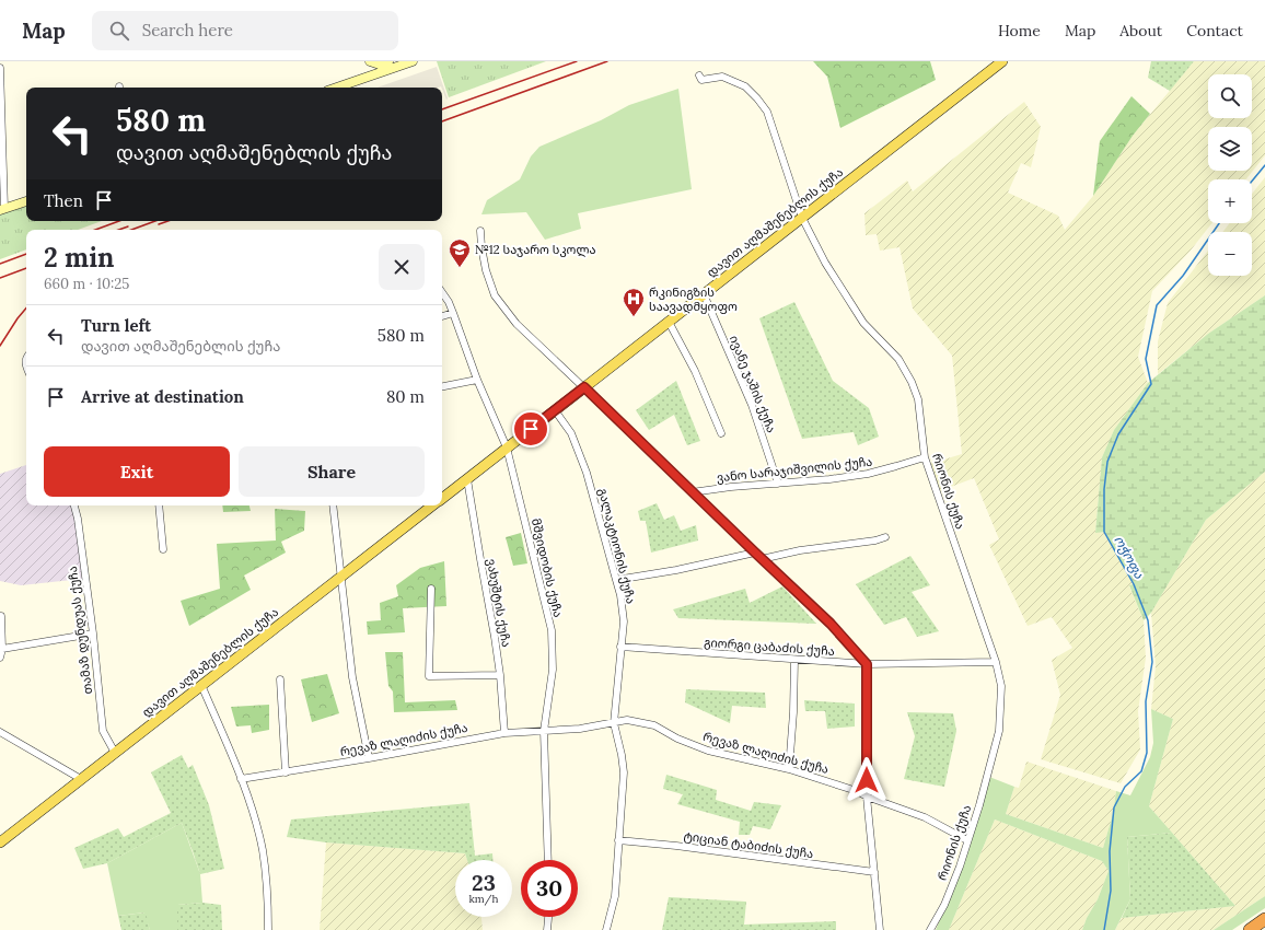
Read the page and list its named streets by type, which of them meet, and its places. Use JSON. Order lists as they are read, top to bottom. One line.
{"streets":{"main road":["დავით აღმაშენებლის ქუჩა"],"street":["ივანე ჯაშის ქუჩა","ვანო სარაჯიშვილის ქუჩა","რიონის ქუჩა","გალაკტიონის ქუჩა","მშვიდობის ქუჩა","ვახუშტის ქუჩა","თამაზ დუნდუას ქუჩა","გიორგი ცაბაძის ქუჩა","რევაზ ლაღიძის ქუჩა","ტიციან ტაბიძის ქუჩა"]},"crossings":[["დავით აღმაშენებლის ქუჩა","ივანე ჯაშის ქუჩა"],["დავით აღმაშენებლის ქუჩა","რიონის ქუჩა"],["დავით აღმაშენებლის ქუჩა","გალაკტიონის ქუჩა"],["დავით აღმაშენებლის ქუჩა","მშვიდობის ქუჩა"],["დავით აღმაშენებლის ქუჩა","ვახუშტის ქუჩა"],["დავით აღმაშენებლის ქუჩა","თამაზ დუნდუას ქუჩა"],["ივანე ჯაშის ქუჩა","ვანო სარაჯიშვილის ქუჩა"],["ვანო სარაჯიშვილის ქუჩა","რიონის ქუჩა"],["რიონის ქუჩა","გიორგი ცაბაძის ქუჩა"],["რიონის ქუჩა","რევაზ ლაღიძის ქუჩა"],["გალაკტიონის ქუჩა","გიორგი ცაბაძის ქუჩა"],["გალაკტიონის ქუჩა","რევაზ ლაღიძის ქუჩა"],["გალაკტიონის ქუჩა","ტიციან ტაბიძის ქუჩა"],["მშვიდობის ქუჩა","რევაზ ლაღიძის ქუჩა"],["ვახუშტის ქუჩა","რევაზ ლაღიძის ქუჩა"]],"water":["ოჭოფა"],"places":{"school or university":["№12 საჯარო სკოლა"],"hospital":["რკინიგზის საავადმყოფო"]},"page":{"header":"Map","search":"Search here","nav":["Home","Map","About","Contact"],"map_buttons":["+","−"],"turn":["580 m","დავით აღმაშენებლის ქუჩა"],"then":"Then","heading":["2 min","660 m · 10:25"],"list":[{"name":"Turn left","note":"დავით აღმაშენებლის ქუჩა","value":"580 m"},{"name":"Arrive at destination","value":"80 m"}],"buttons":["Exit","Share"],"speed":"23 km/h","limit":"30"}}
